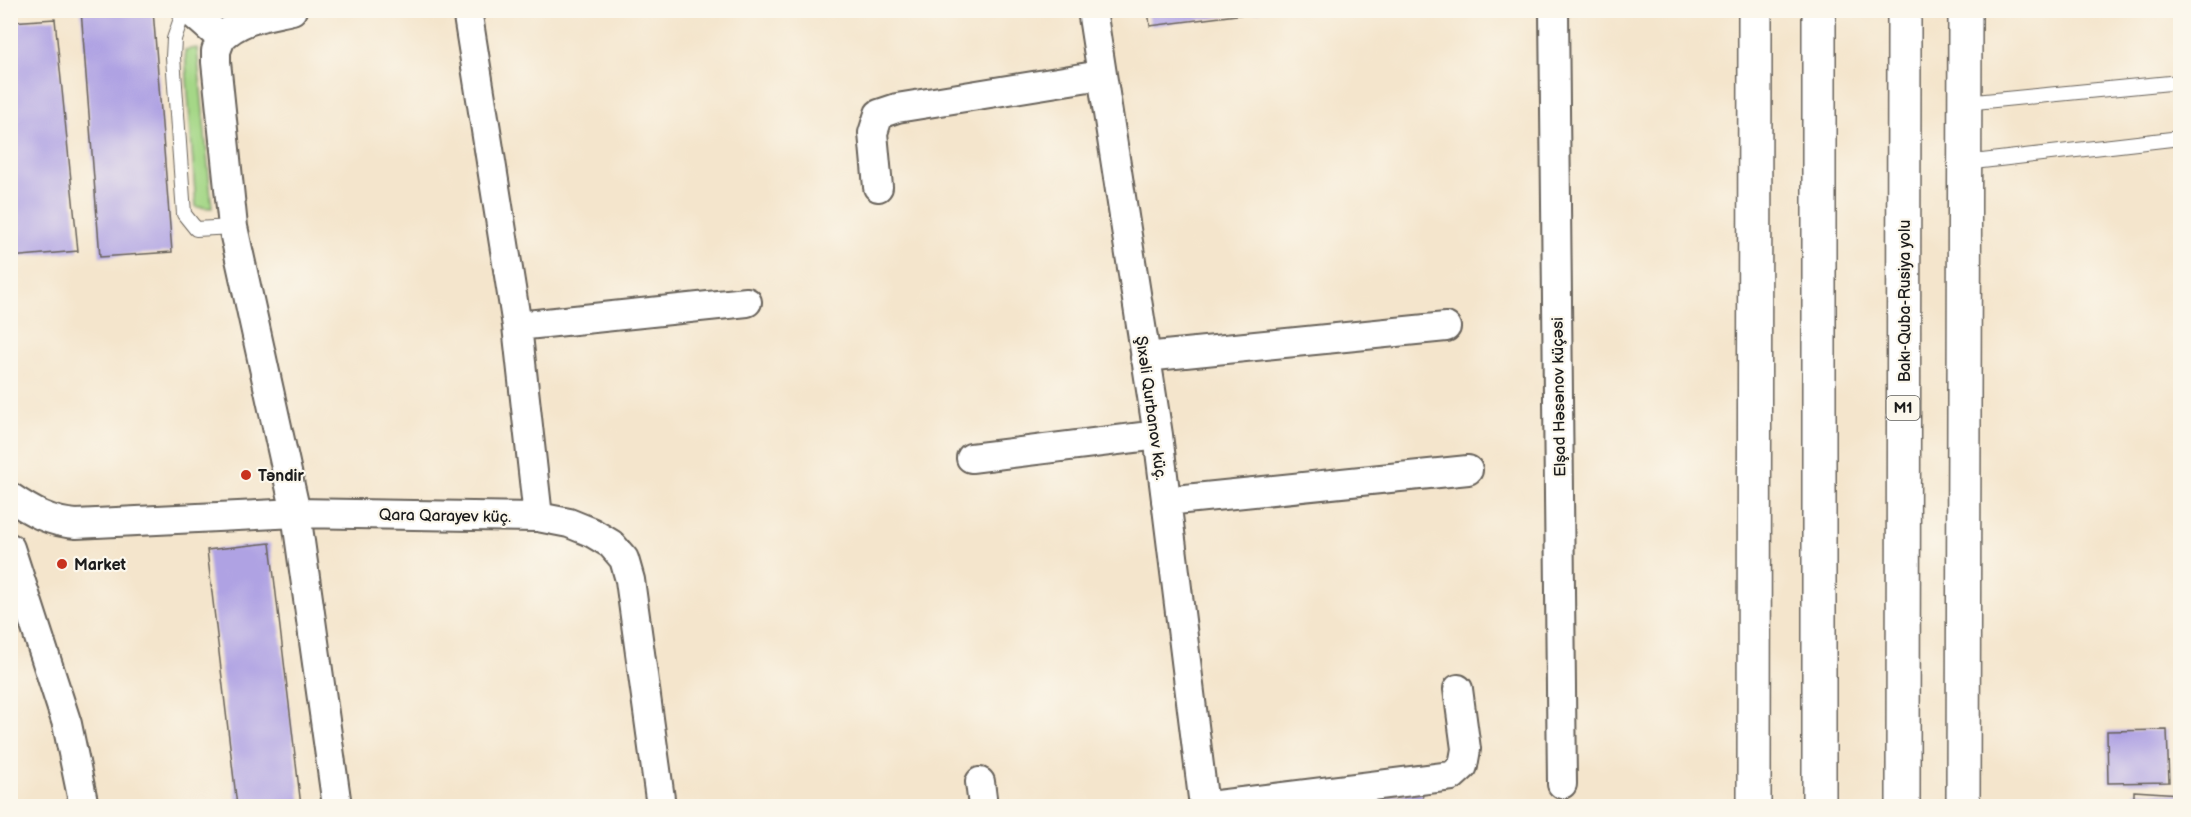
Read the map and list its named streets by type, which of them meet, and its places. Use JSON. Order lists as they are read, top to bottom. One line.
{"streets":{"highway":["Bakı-Quba-Rusiya yolu","M1"],"street":["Elşad Həsənov küçəsi","Şıxəli Qurbanov küç.","Qara Qarayev küç."]},"places":["Təndir","Market"]}
